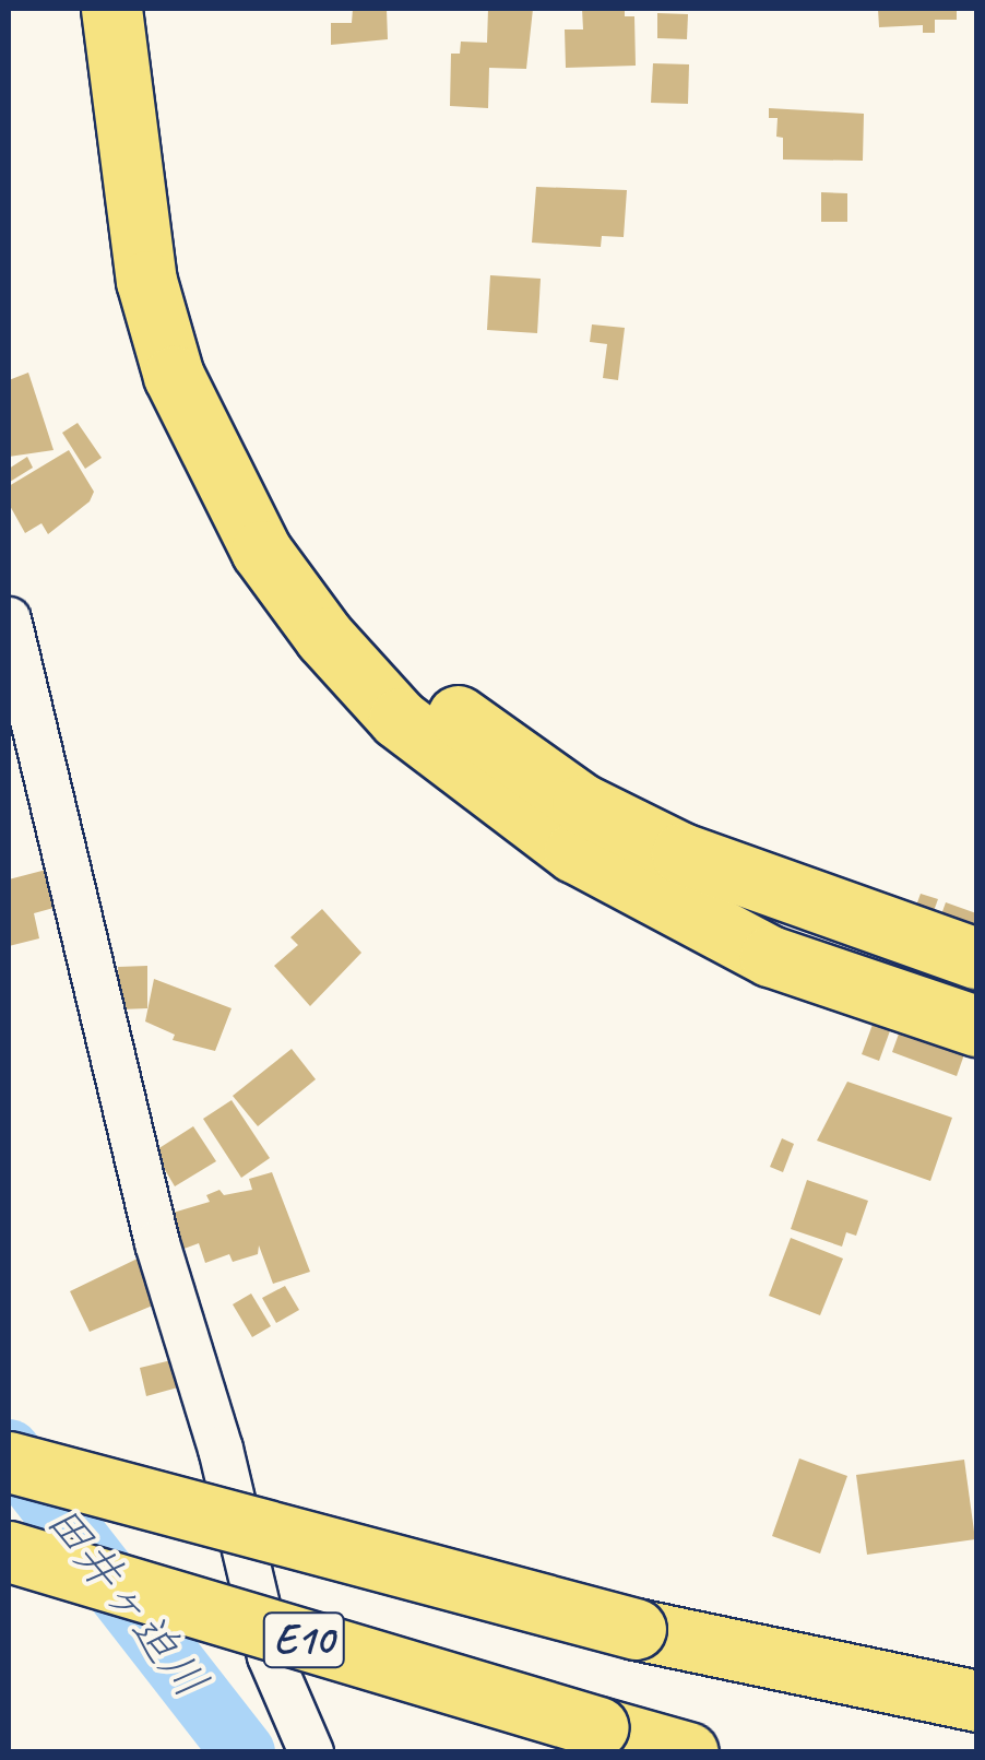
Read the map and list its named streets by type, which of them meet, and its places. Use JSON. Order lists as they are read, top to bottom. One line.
{"streets":{"highway":["E10"]},"water":["田井ヶ迫川"]}
